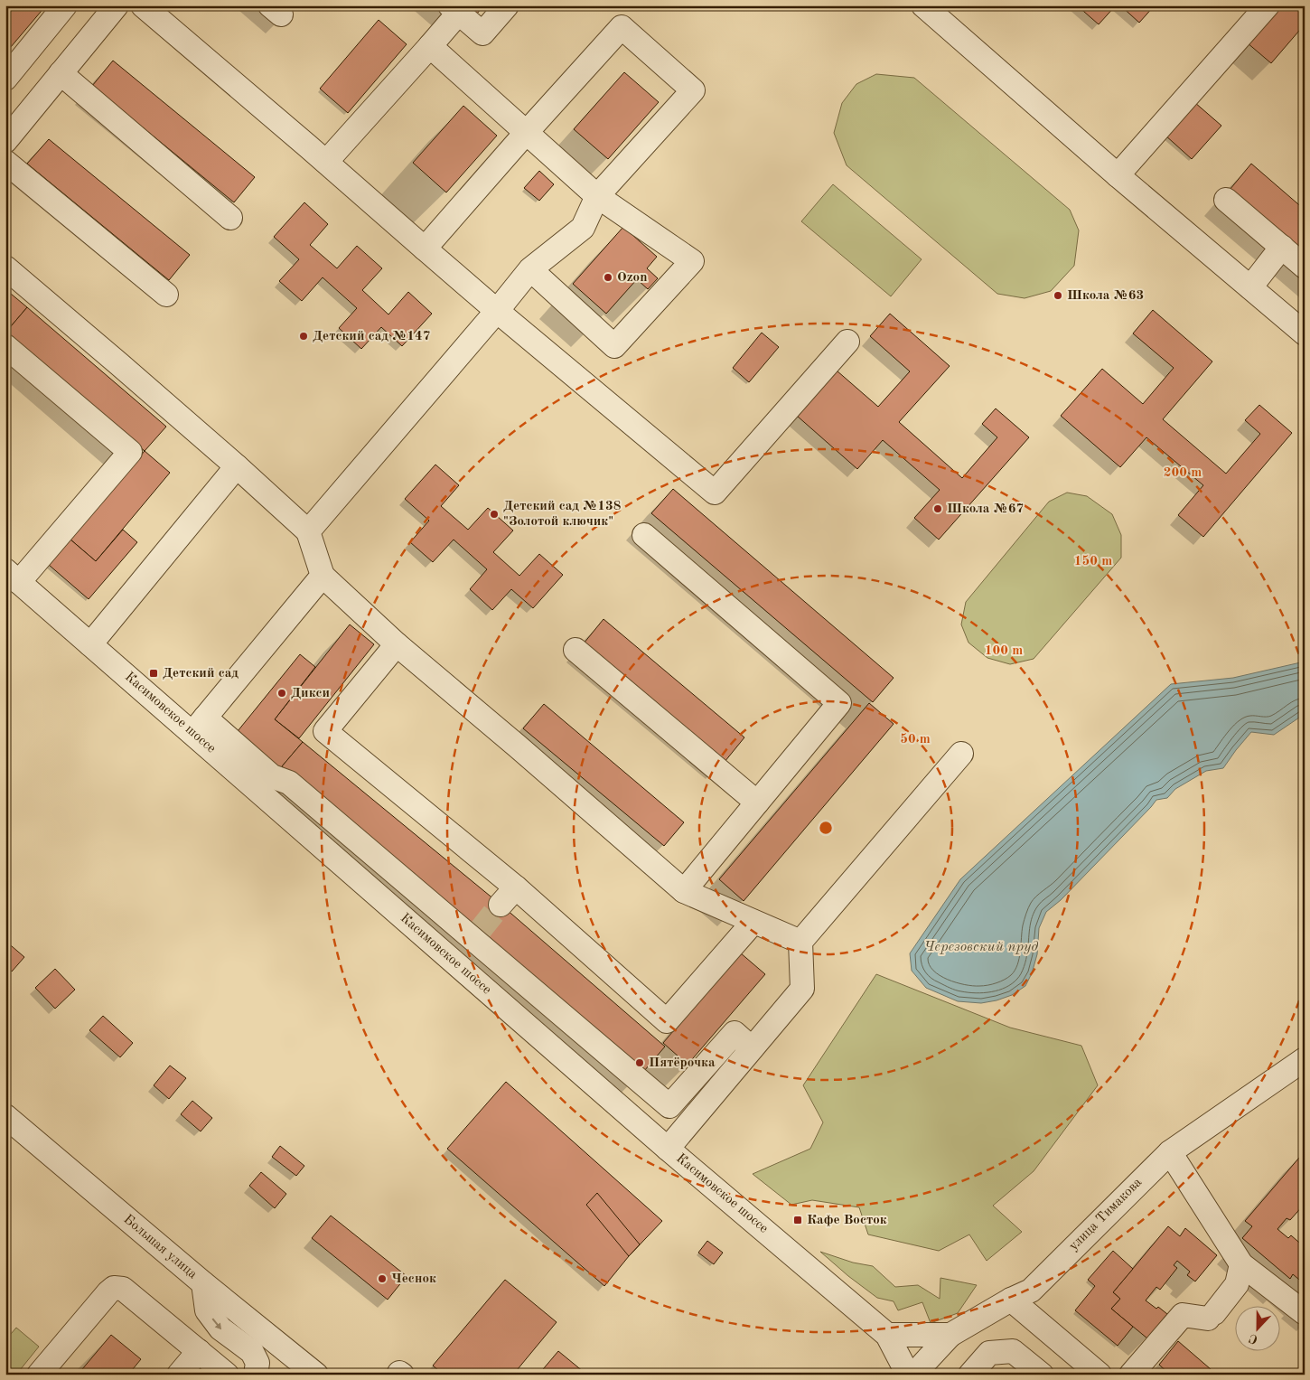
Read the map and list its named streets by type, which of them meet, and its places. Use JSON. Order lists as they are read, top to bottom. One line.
{"streets":{"street":["Касимовское шоссе","улица Тимакова","Большая улица"]},"water":["Черезовский пруд"],"places":{"other":["Ozon","Школа №63","Детский сад №147","Школа №67","Детский сад №138 \"Золотой ключик\"","Дикси","Пятёрочка","Чеснок"],"transit":["Детский сад","Кафе Восток"]},"north":"bottom","rings":["200 m","150 m","100 m","50 m"]}
